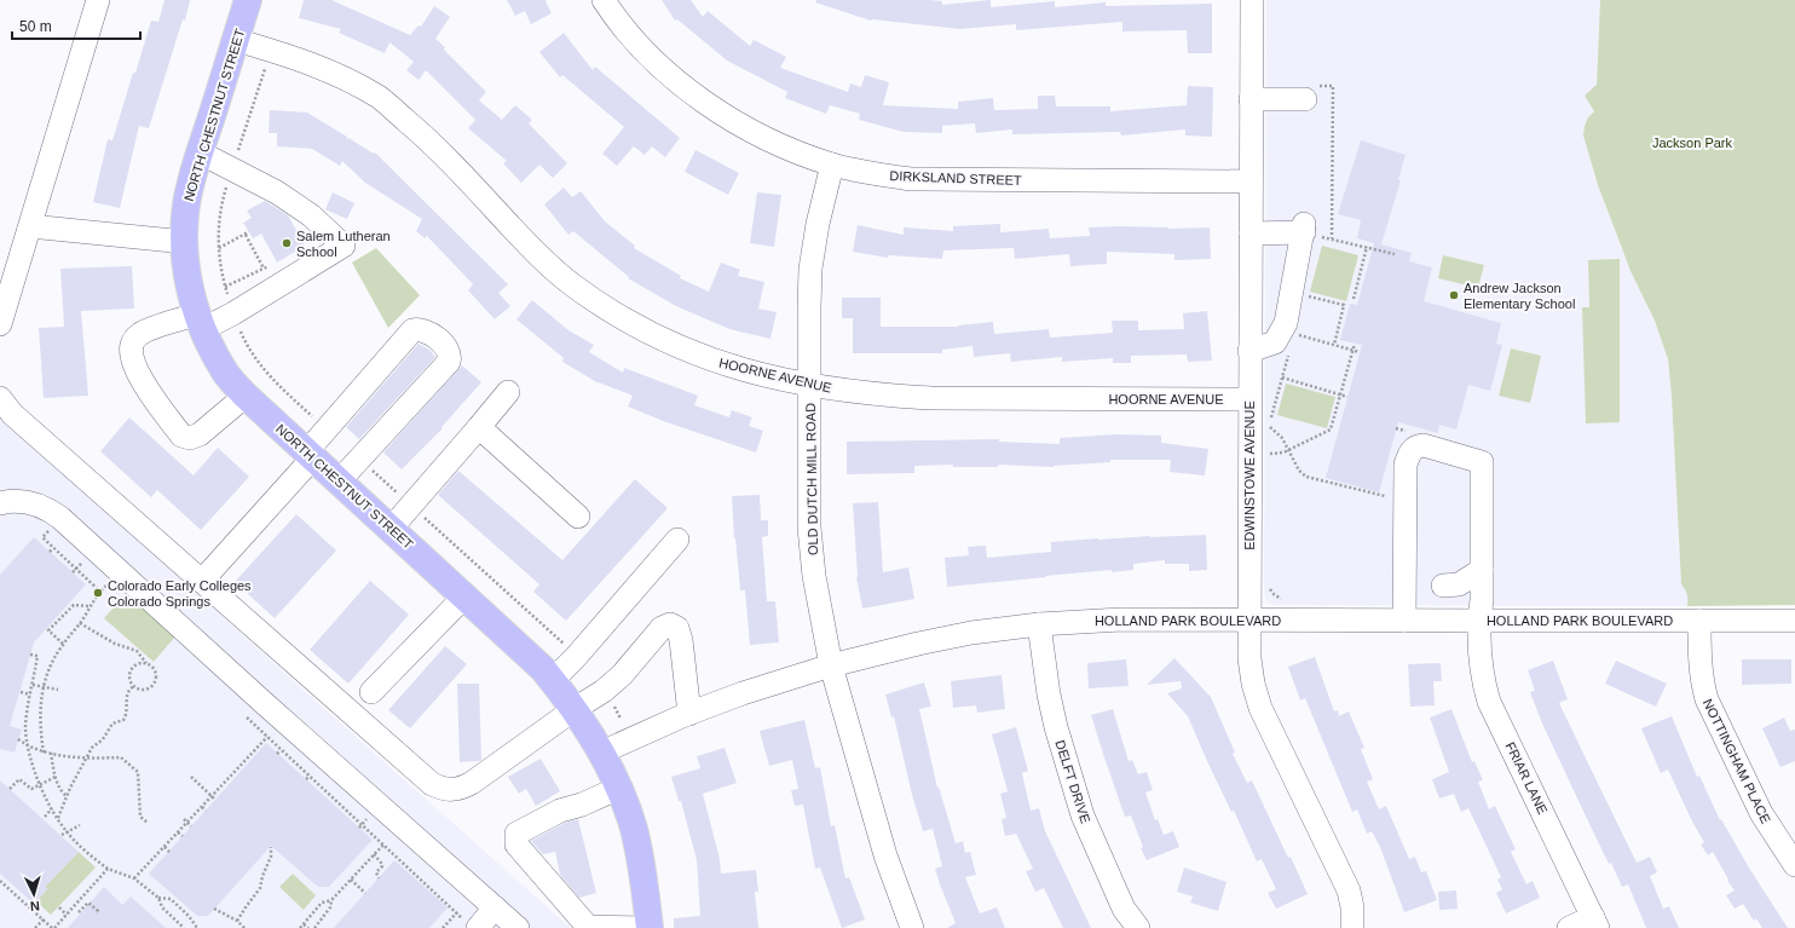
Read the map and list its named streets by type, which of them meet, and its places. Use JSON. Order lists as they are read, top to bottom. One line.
{"streets":{"main road":["NORTH CHESTNUT STREET"],"street":["DIRKSLAND STREET","HOORNE AVENUE","EDWINSTOWE AVENUE","OLD DUTCH MILL ROAD","HOLLAND PARK BOULEVARD","NOTTINGHAM PLACE","FRIAR LANE","DELFT DRIVE"]},"crossings":[["NORTH CHESTNUT STREET","HOORNE AVENUE"],["NORTH CHESTNUT STREET","HOLLAND PARK BOULEVARD"],["DIRKSLAND STREET","EDWINSTOWE AVENUE"],["DIRKSLAND STREET","OLD DUTCH MILL ROAD"],["HOORNE AVENUE","EDWINSTOWE AVENUE"],["HOORNE AVENUE","OLD DUTCH MILL ROAD"],["EDWINSTOWE AVENUE","HOLLAND PARK BOULEVARD"],["OLD DUTCH MILL ROAD","HOLLAND PARK BOULEVARD"],["HOLLAND PARK BOULEVARD","NOTTINGHAM PLACE"],["HOLLAND PARK BOULEVARD","FRIAR LANE"],["HOLLAND PARK BOULEVARD","DELFT DRIVE"]],"parks":["Jackson Park"],"places":["Salem Lutheran School","Andrew Jackson Elementary School","Colorado Early Colleges Colorado Springs"],"scale_bar":"50 m","north":"bottom"}
